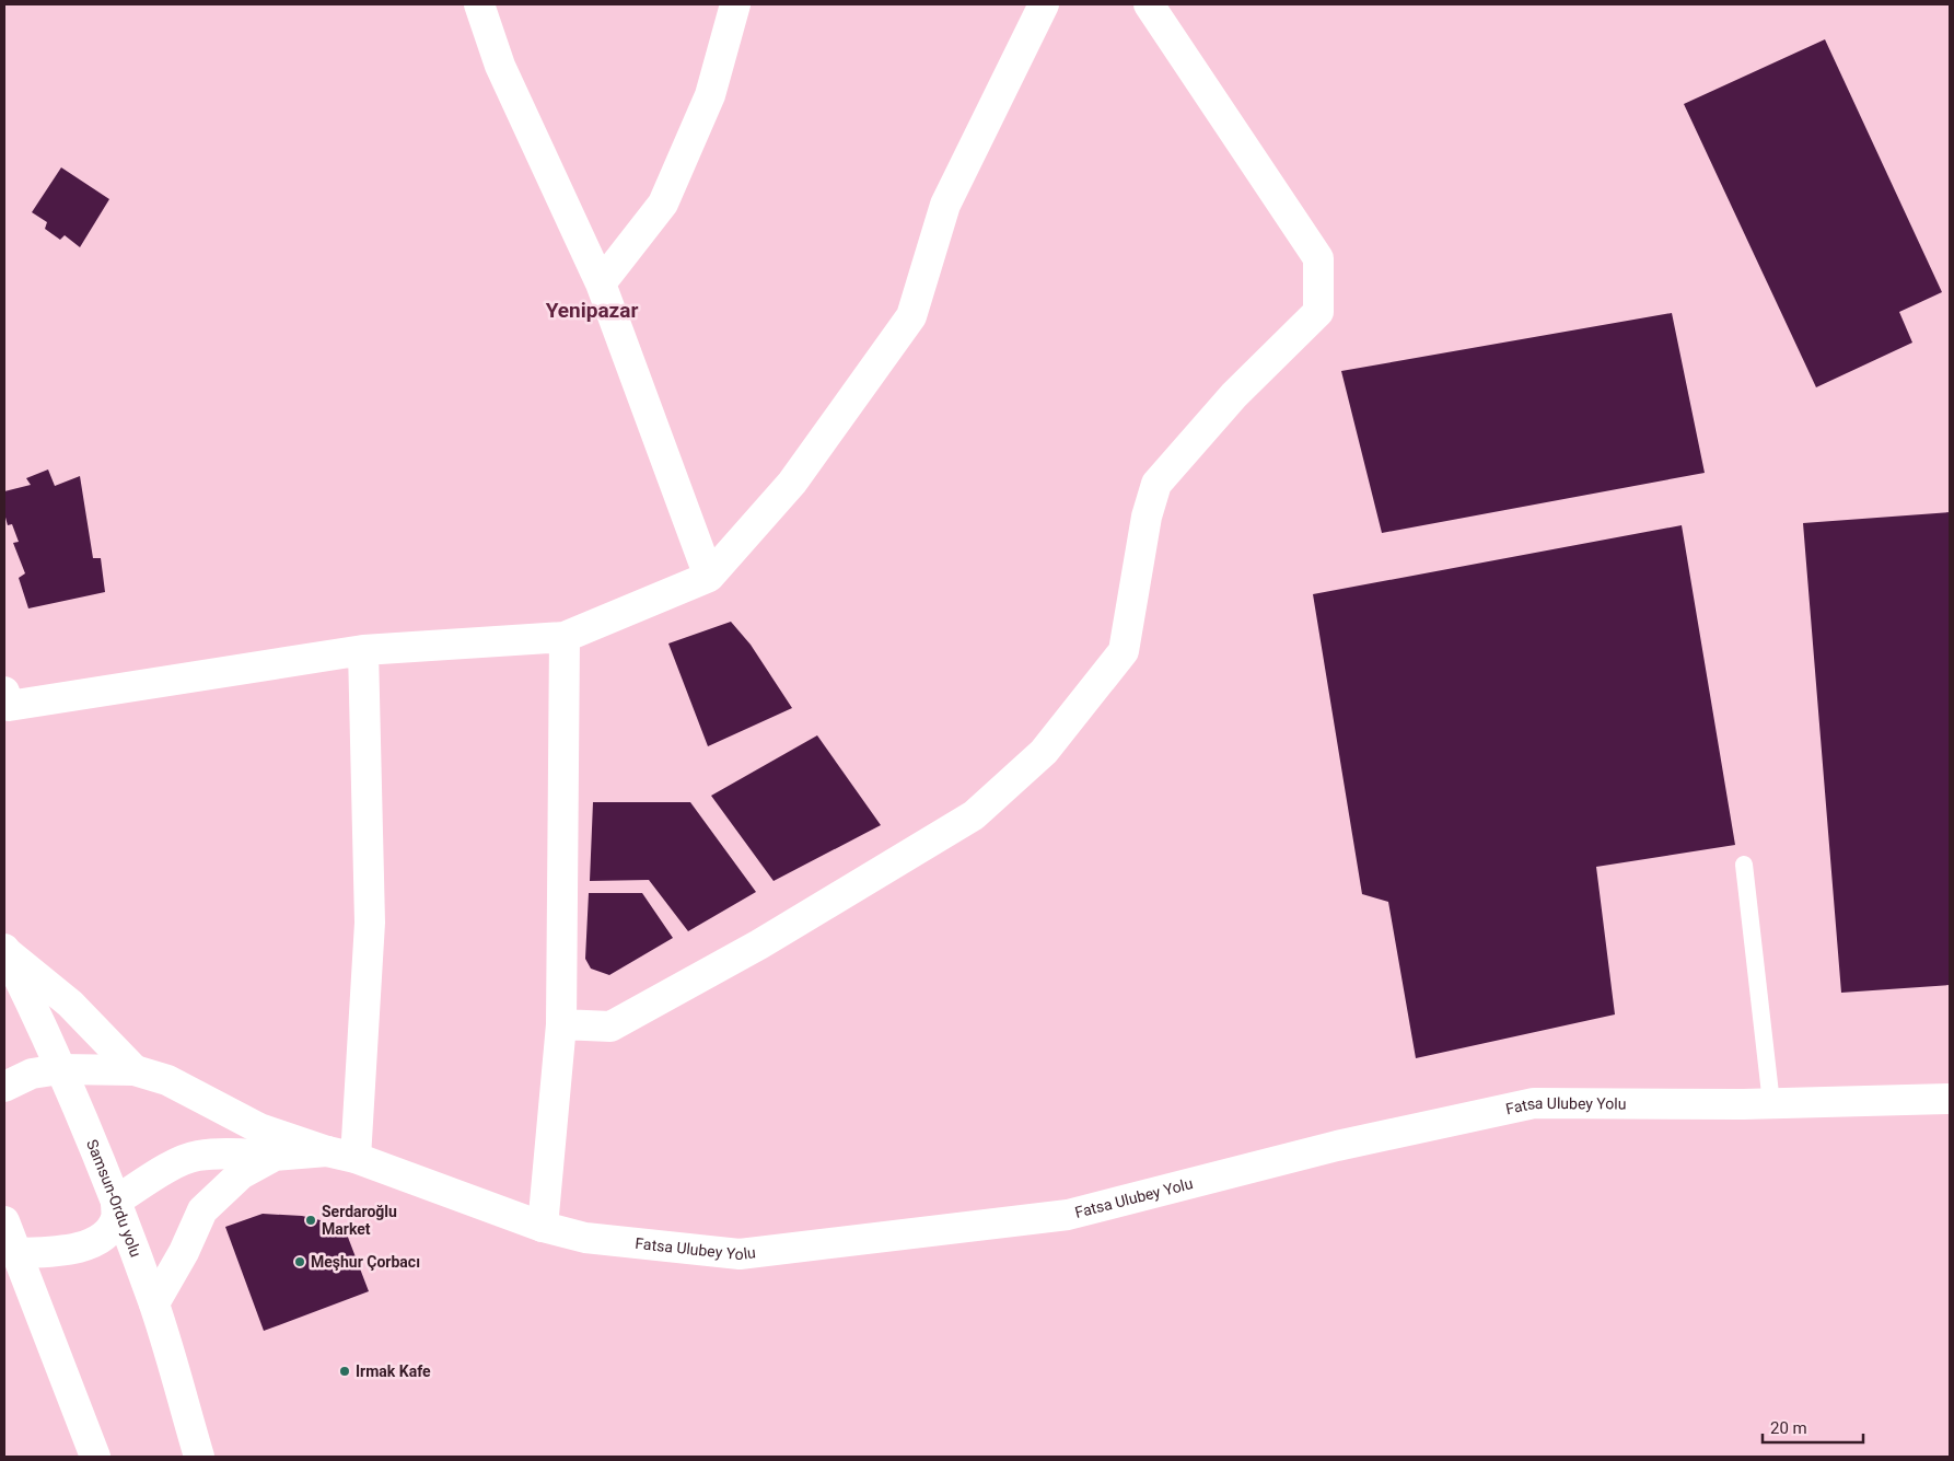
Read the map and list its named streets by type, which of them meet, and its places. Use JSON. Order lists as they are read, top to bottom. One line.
{"streets":{"main road":["Fatsa Ulubey Yolu","Samsun-Ordu yolu"]},"districts":["Yenipazar"],"places":["Serdaroğlu Market","Meşhur Çorbacı","Irmak Kafe"],"scale_bar":"20 m"}
